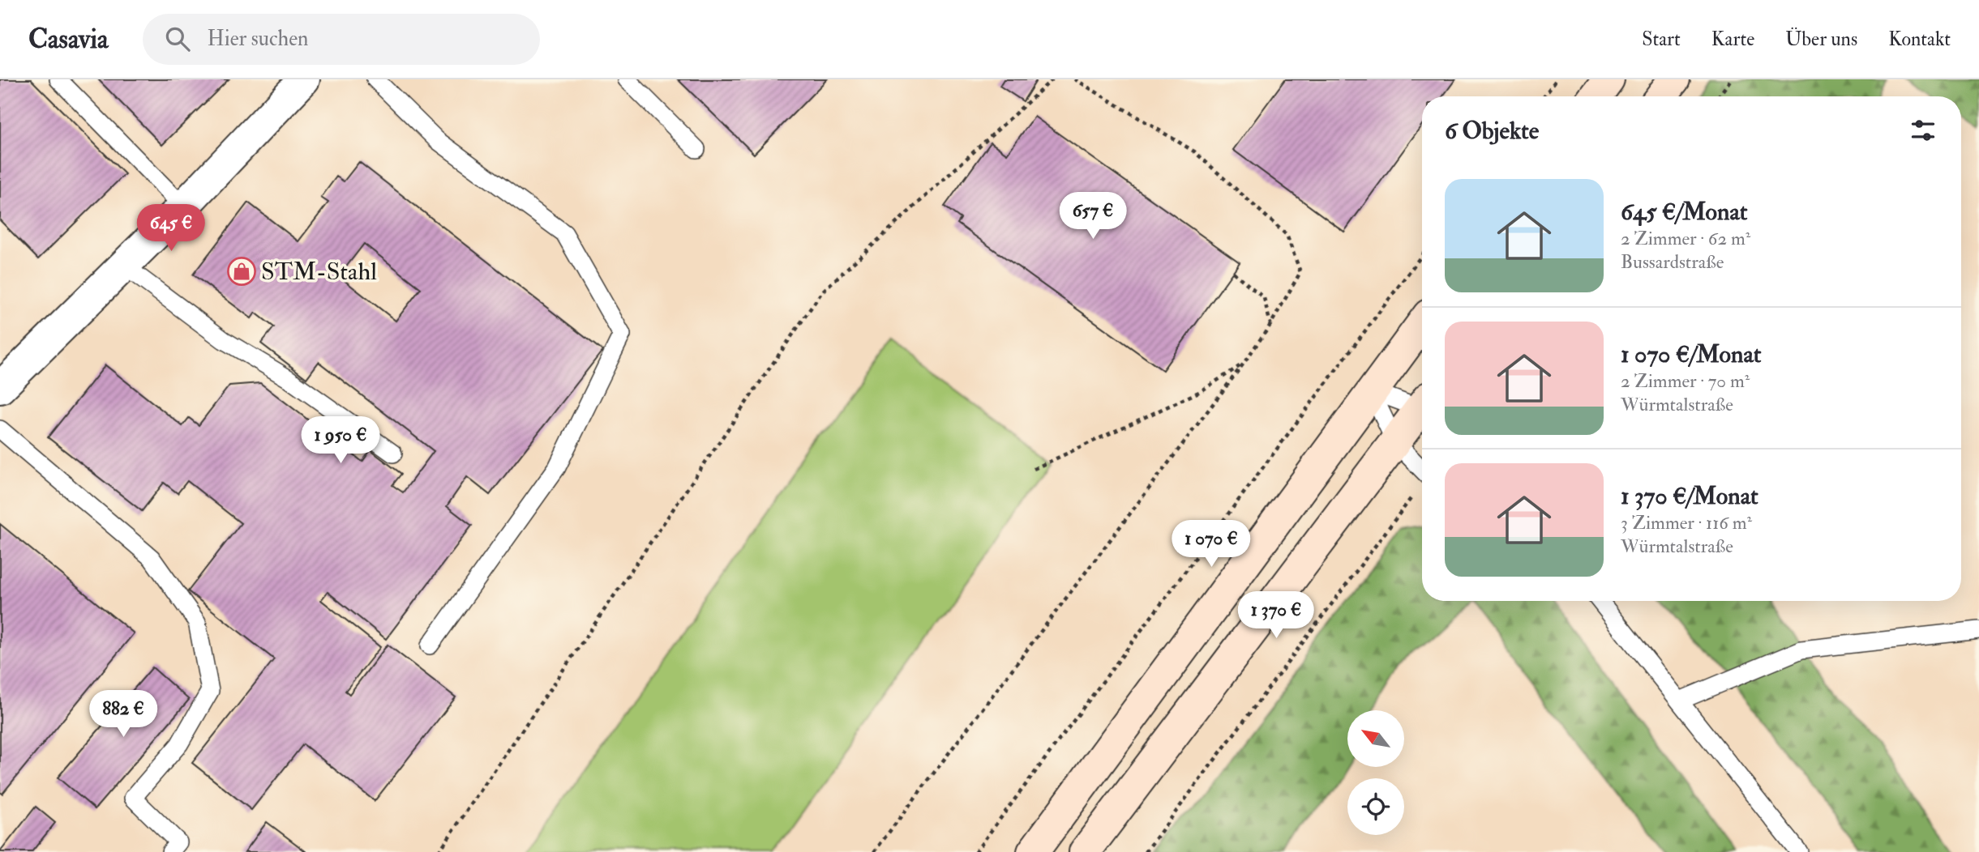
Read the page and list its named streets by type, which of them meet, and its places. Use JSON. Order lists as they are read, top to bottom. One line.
{"places":{"shop":["STM-Stahl"]},"north":"top left","page":{"header":"Casavia","search":"Hier suchen","nav":["Start","Karte","Über uns","Kontakt"],"heading":"6 Objekte","list":[{"name":"645 €/Monat","note":"2 Zimmer · 62 m² · Bussardstraße"},{"name":"1 070 €/Monat","note":"2 Zimmer · 70 m² · Würmtalstraße"},{"name":"1 370 €/Monat","note":"3 Zimmer · 116 m² · Würmtalstraße"}],"price":["657 €","645 €","1 950 €","1 070 €","1 370 €","882 €"]}}
